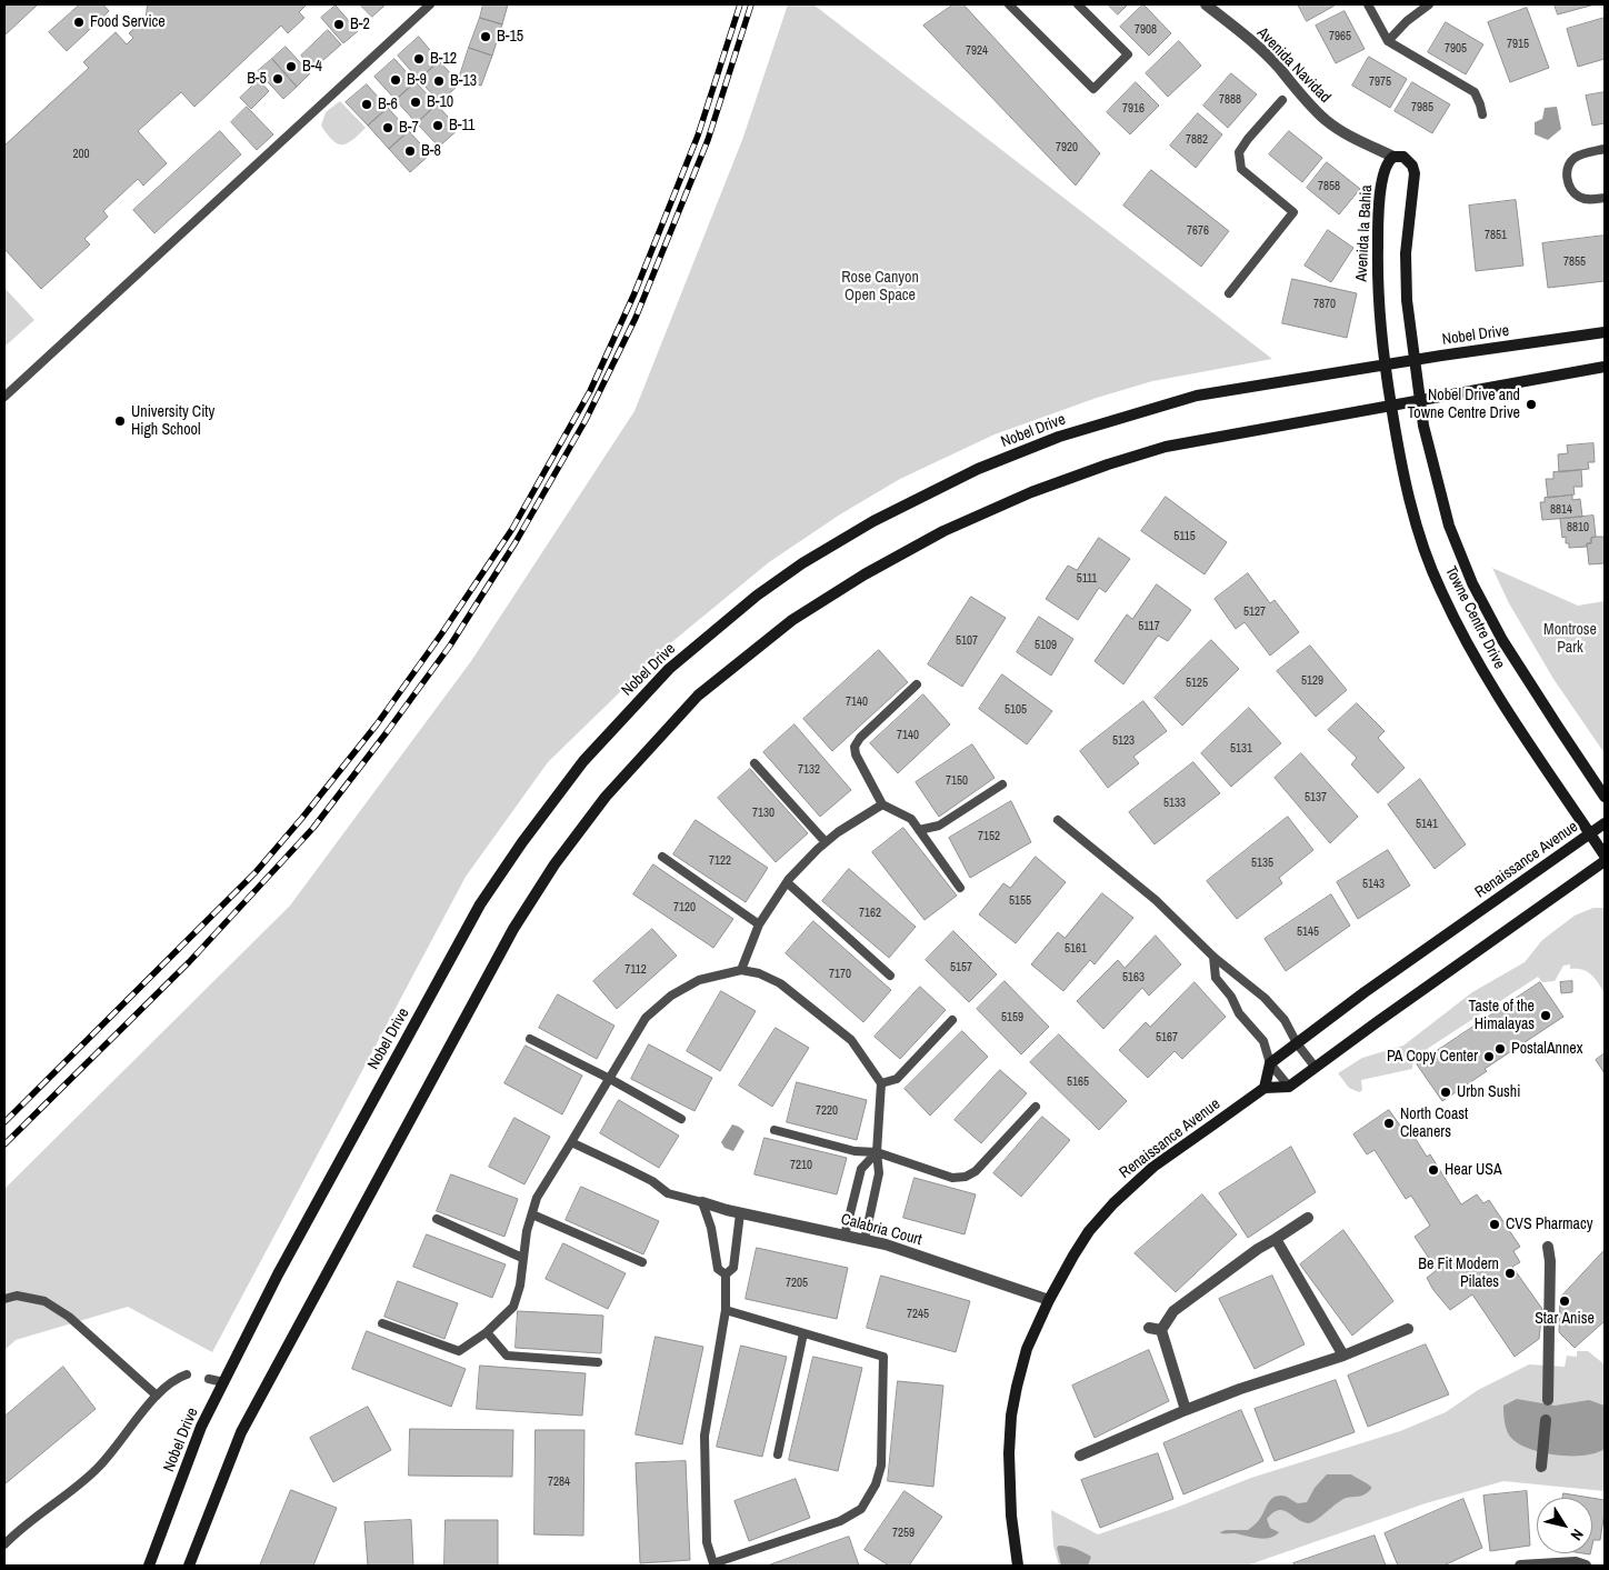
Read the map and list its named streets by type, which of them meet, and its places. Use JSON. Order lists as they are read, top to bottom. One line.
{"streets":{"main road":["Avenida la Bahia","Nobel Drive","Towne Centre Drive","Renaissance Avenue"],"street":["Avenida Navidad","Calabria Court"]},"crossings":[["Avenida Navidad","Avenida la Bahia"],["Avenida la Bahia","Nobel Drive"],["Avenida la Bahia","Towne Centre Drive"],["Nobel Drive","Towne Centre Drive"],["Towne Centre Drive","Renaissance Avenue"],["Renaissance Avenue","Calabria Court"]],"parks":["Rose Canyon Open Space","Montrose Park"],"places":["Food Service","B-2","B-15","B-12","B-4","B-5","B-9","B-13","B-10","B-6","B-11","B-7","B-8","Nobel Drive and Towne Centre Drive","University City High School","Taste of the Himalayas","PostalAnnex","PA Copy Center","Urbn Sushi","North Coast Cleaners","Hear USA","CVS Pharmacy","Be Fit Modern Pilates","Star Anise"],"house_numbers":["7908","7965","7915","7905","7924","7975","7888","7985","7916","7882","7920","200","7858","7676","7851","7855","7870","8814","8810","5115","5111","5127","5117","5107","5109","5129","5125","7140","5105","7140","5123","5131","7132","7150","5137","5133","7130","5141","7152","7122","5135","5143","5155","7120","7162","5145","5161","5157","7112","7170","5163","5159","5167","5165","7220","7210","7205","7245","7284","7259"],"north":"bottom right"}
